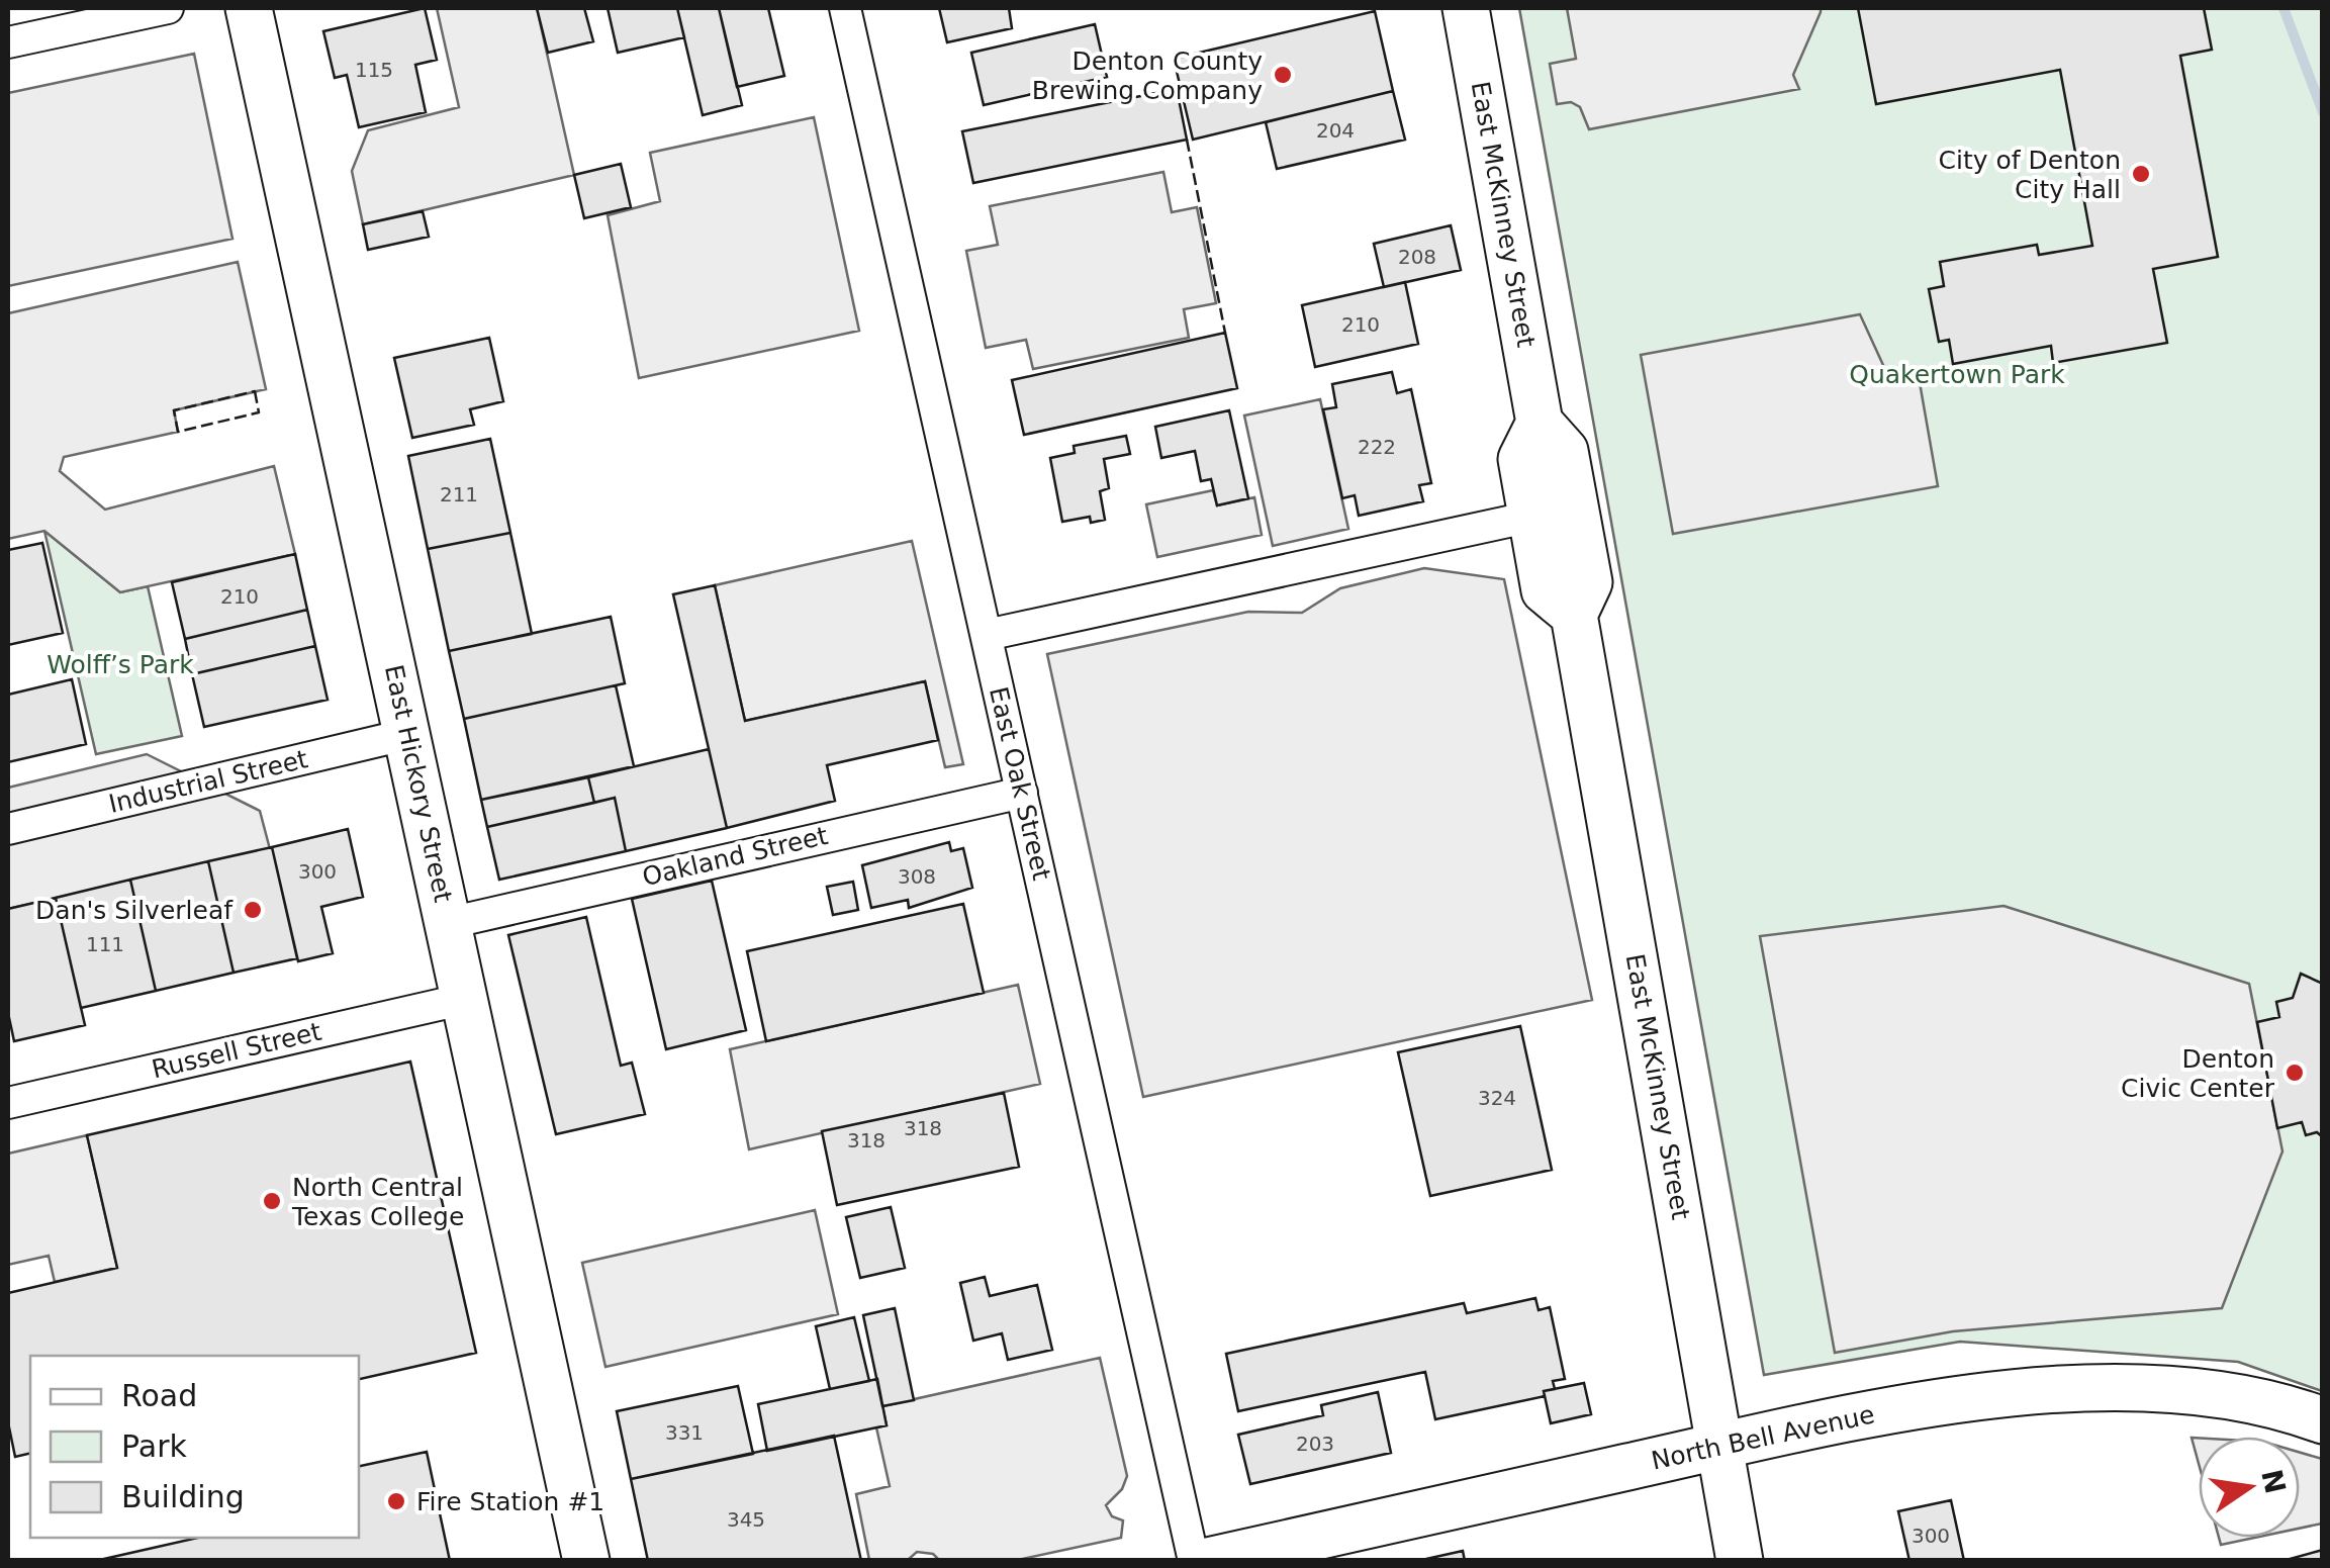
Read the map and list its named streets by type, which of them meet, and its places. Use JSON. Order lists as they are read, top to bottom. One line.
{"streets":{"main road":["East McKinney Street","East Hickory Street","North Bell Avenue"],"street":["Industrial Street","East Oak Street","Oakland Street","Russell Street"]},"crossings":[["East McKinney Street","North Bell Avenue"],["Industrial Street","East Hickory Street"],["East Hickory Street","Oakland Street"],["East Hickory Street","Russell Street"],["East Oak Street","Oakland Street"]],"parks":["Quakertown Park","Wolff’s Park"],"places":["Denton County Brewing Company","City of Denton City Hall","Dan's Silverleaf","Denton Civic Center","North Central Texas College","Fire Station #1"],"house_numbers":["115","204","208","210","222","211","210","300","308","111","324","318","318","331","203","345","300"],"legend":["Road","Park","Building"],"north":"right"}
